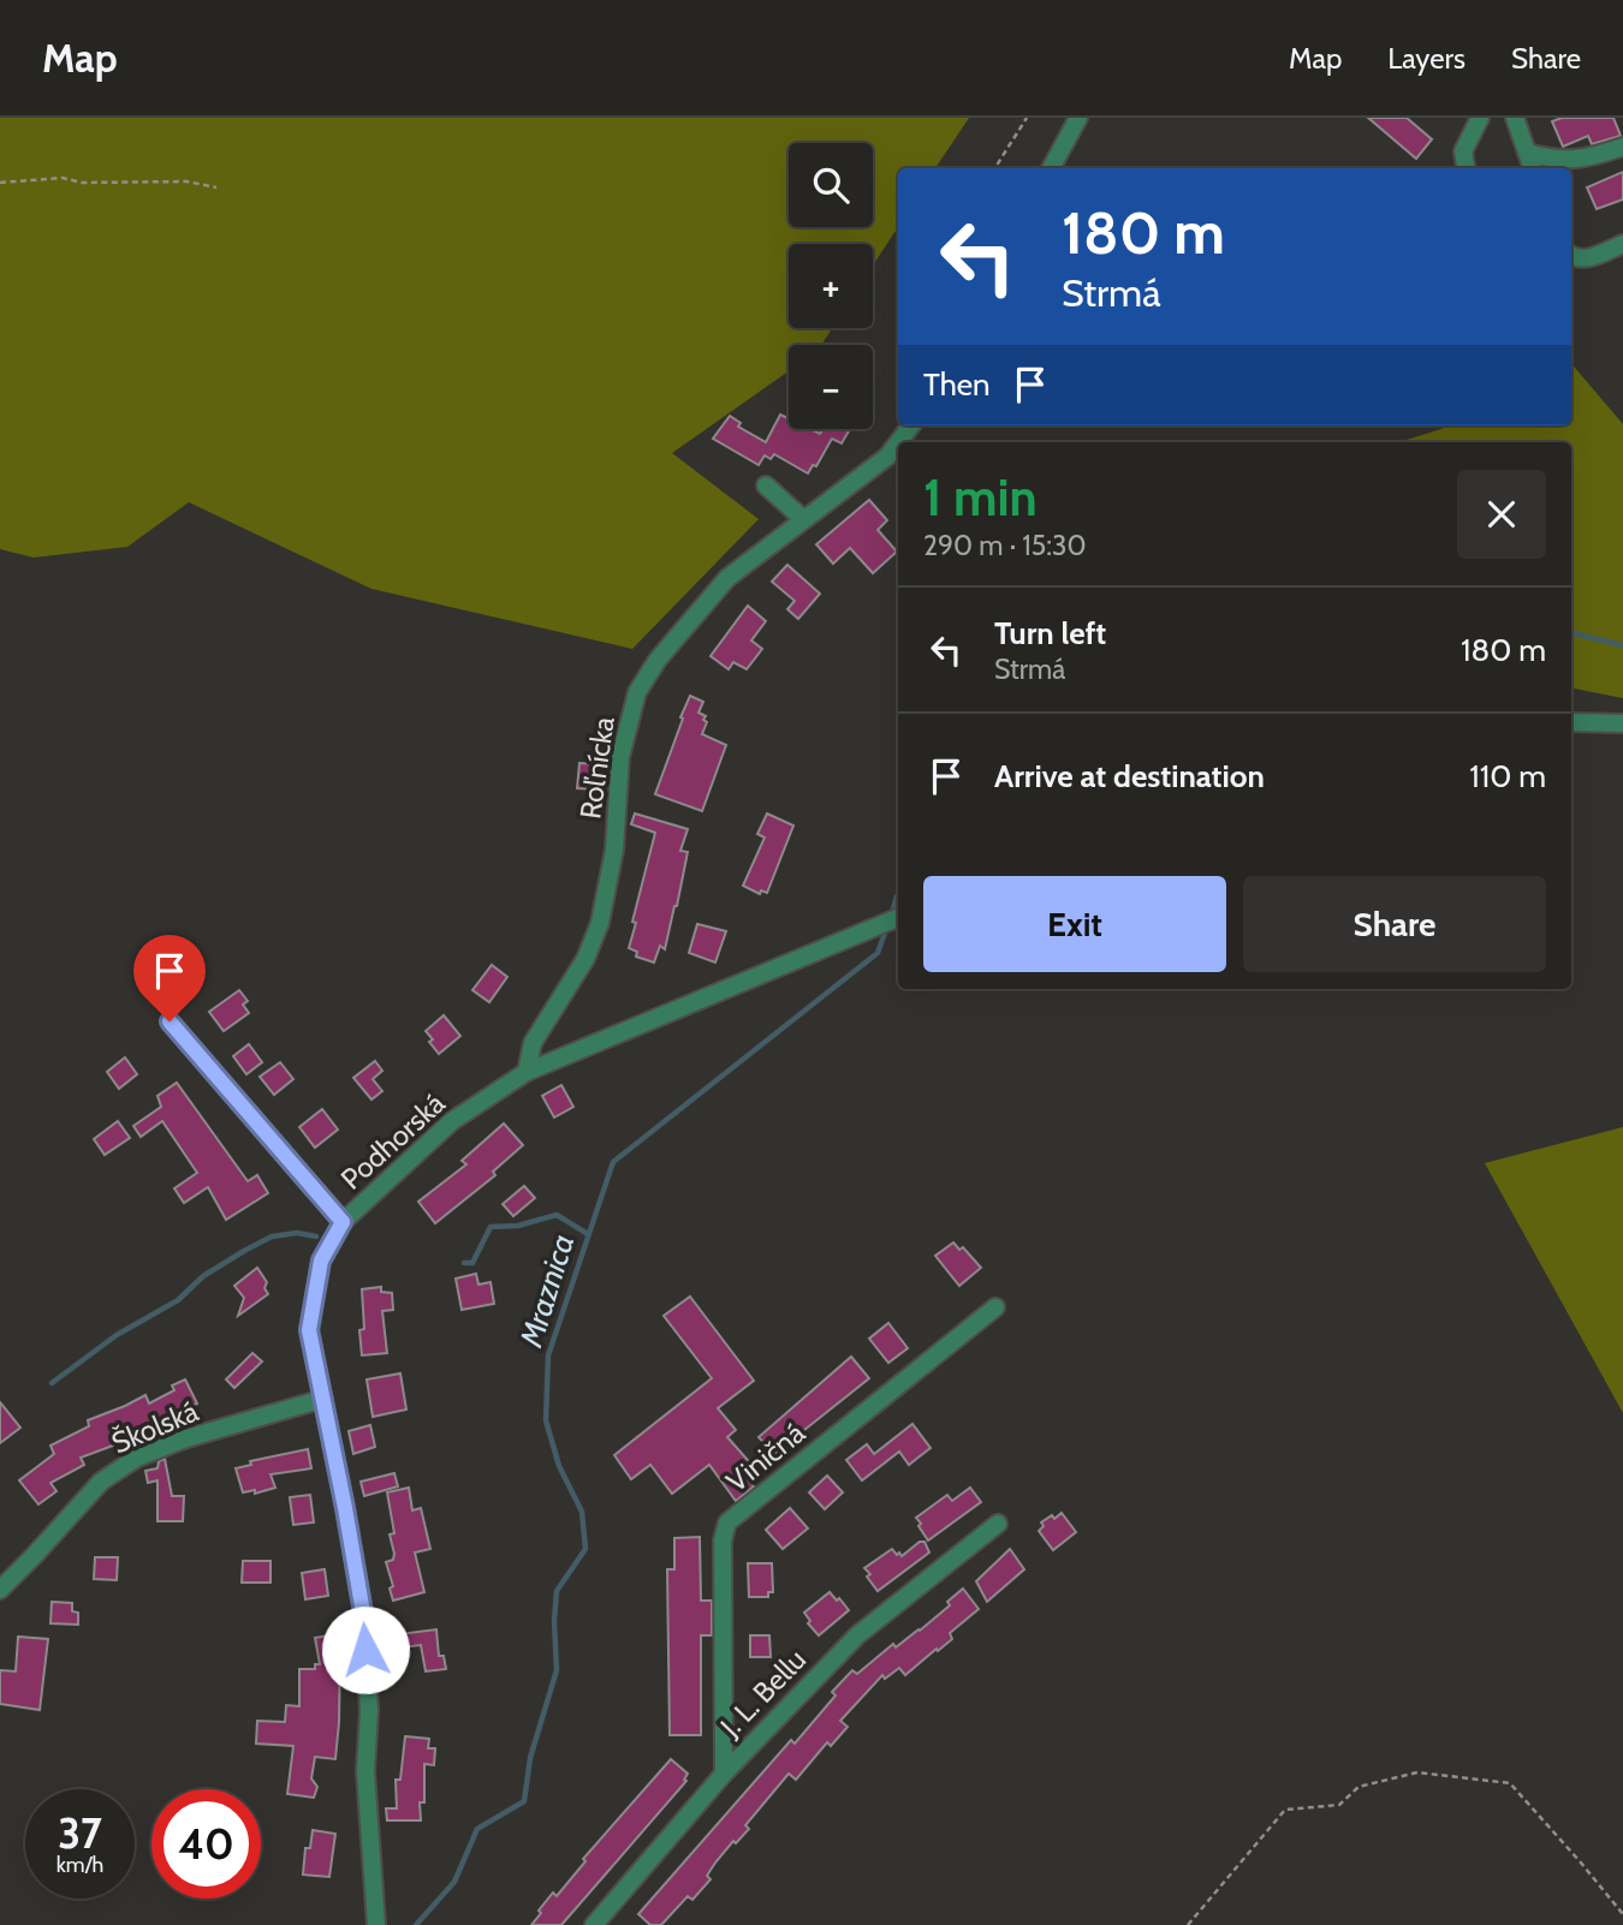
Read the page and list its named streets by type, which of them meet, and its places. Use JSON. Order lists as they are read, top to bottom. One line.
{"streets":{"street":["Roľnícka","Podhorská","Školská","Viničná","J. L. Bellu"]},"crossings":[["Roľnícka","Podhorská"],["Podhorská","Školská"],["Viničná","J. L. Bellu"]],"water":["Mraznica"],"page":{"header":"Map","nav":["Map","Layers","Share"],"map_buttons":["+","−"],"turn":["180 m","Strmá"],"then":"Then","heading":["1 min","290 m · 15:30"],"list":[{"name":"Turn left","note":"Strmá","value":"180 m"},{"name":"Arrive at destination","value":"110 m"}],"buttons":["Exit","Share"],"speed":"37 km/h","limit":"40"}}
